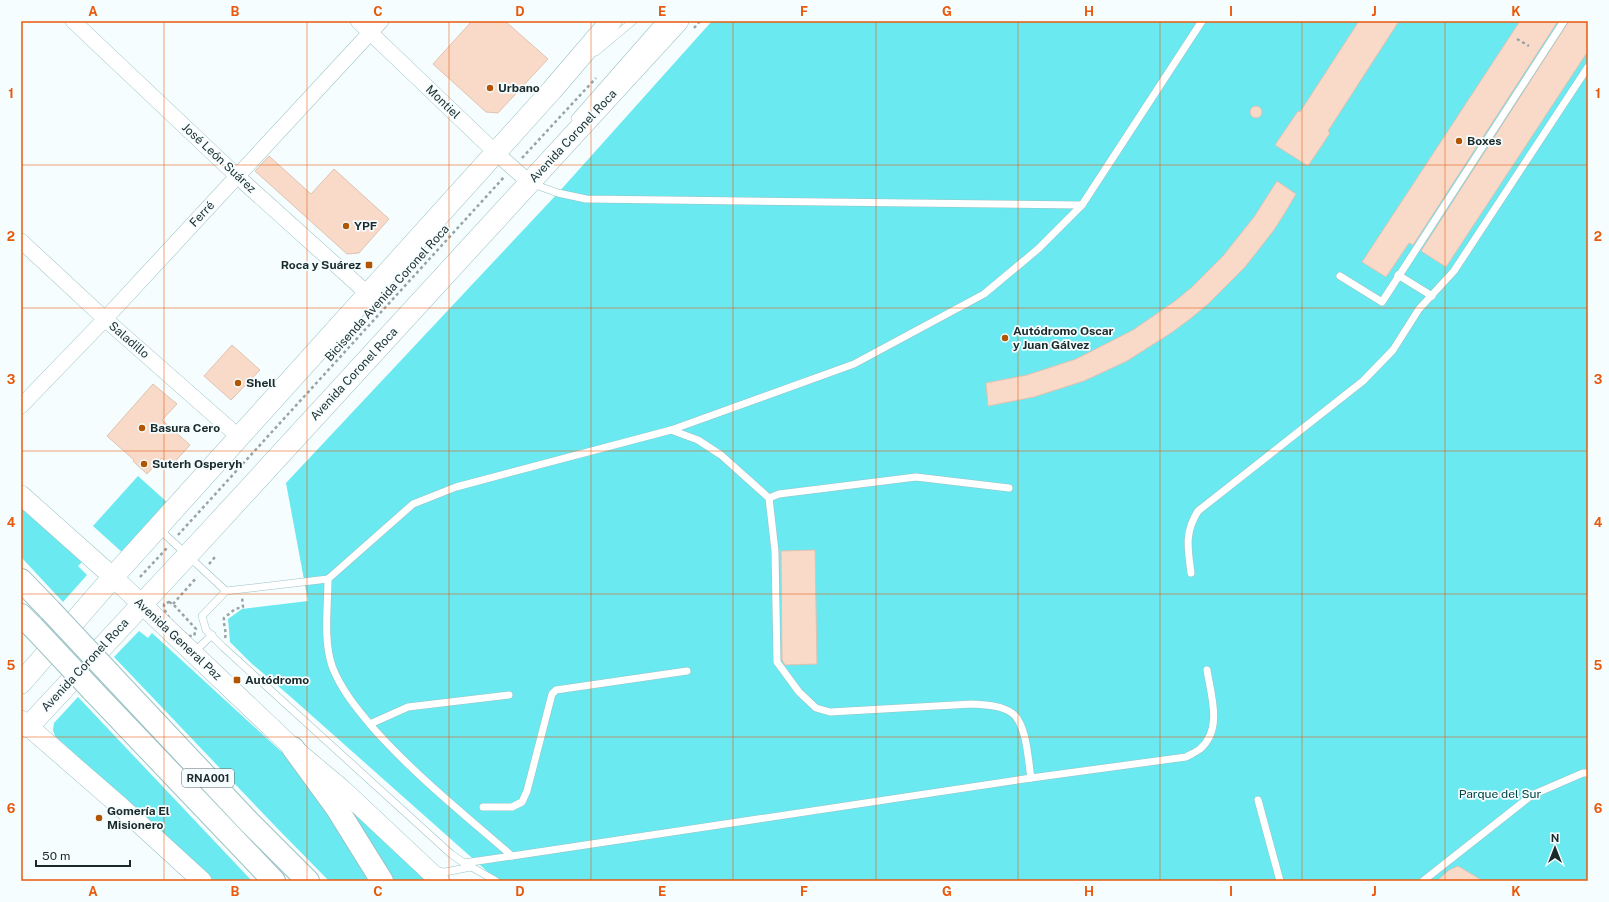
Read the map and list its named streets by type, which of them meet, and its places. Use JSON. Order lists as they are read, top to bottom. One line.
{"streets":{"highway":["RNA001"],"main road":["Avenida Coronel Roca"],"street":["Montiel","José León Suárez","Ferré","Saladillo","Avenida General Paz"],"path":["Bicisenda Avenida Coronel Roca"]},"crossings":[["Montiel","Avenida Coronel Roca"],["Montiel","Ferré"],["Montiel","Bicisenda Avenida Coronel Roca"],["Avenida Coronel Roca","Bicisenda Avenida Coronel Roca"],["Avenida Coronel Roca","Avenida General Paz"],["José León Suárez","Ferré"],["Ferré","Saladillo"]],"parks":["Parque del Sur"],"places":{"other":["Urbano","Boxes","YPF","Autódromo Oscar y Juan Gálvez","Shell","Basura Cero","Suterh Osperyh","Gomería El Misionero"],"transit":["Roca y Suárez","Autódromo"]},"scale_bar":"50 m","north":"top","grid":{"columns":["A","B","C","D","E","F","G","H","I","J","K"],"rows":["1","2","3","4","5","6"]}}
